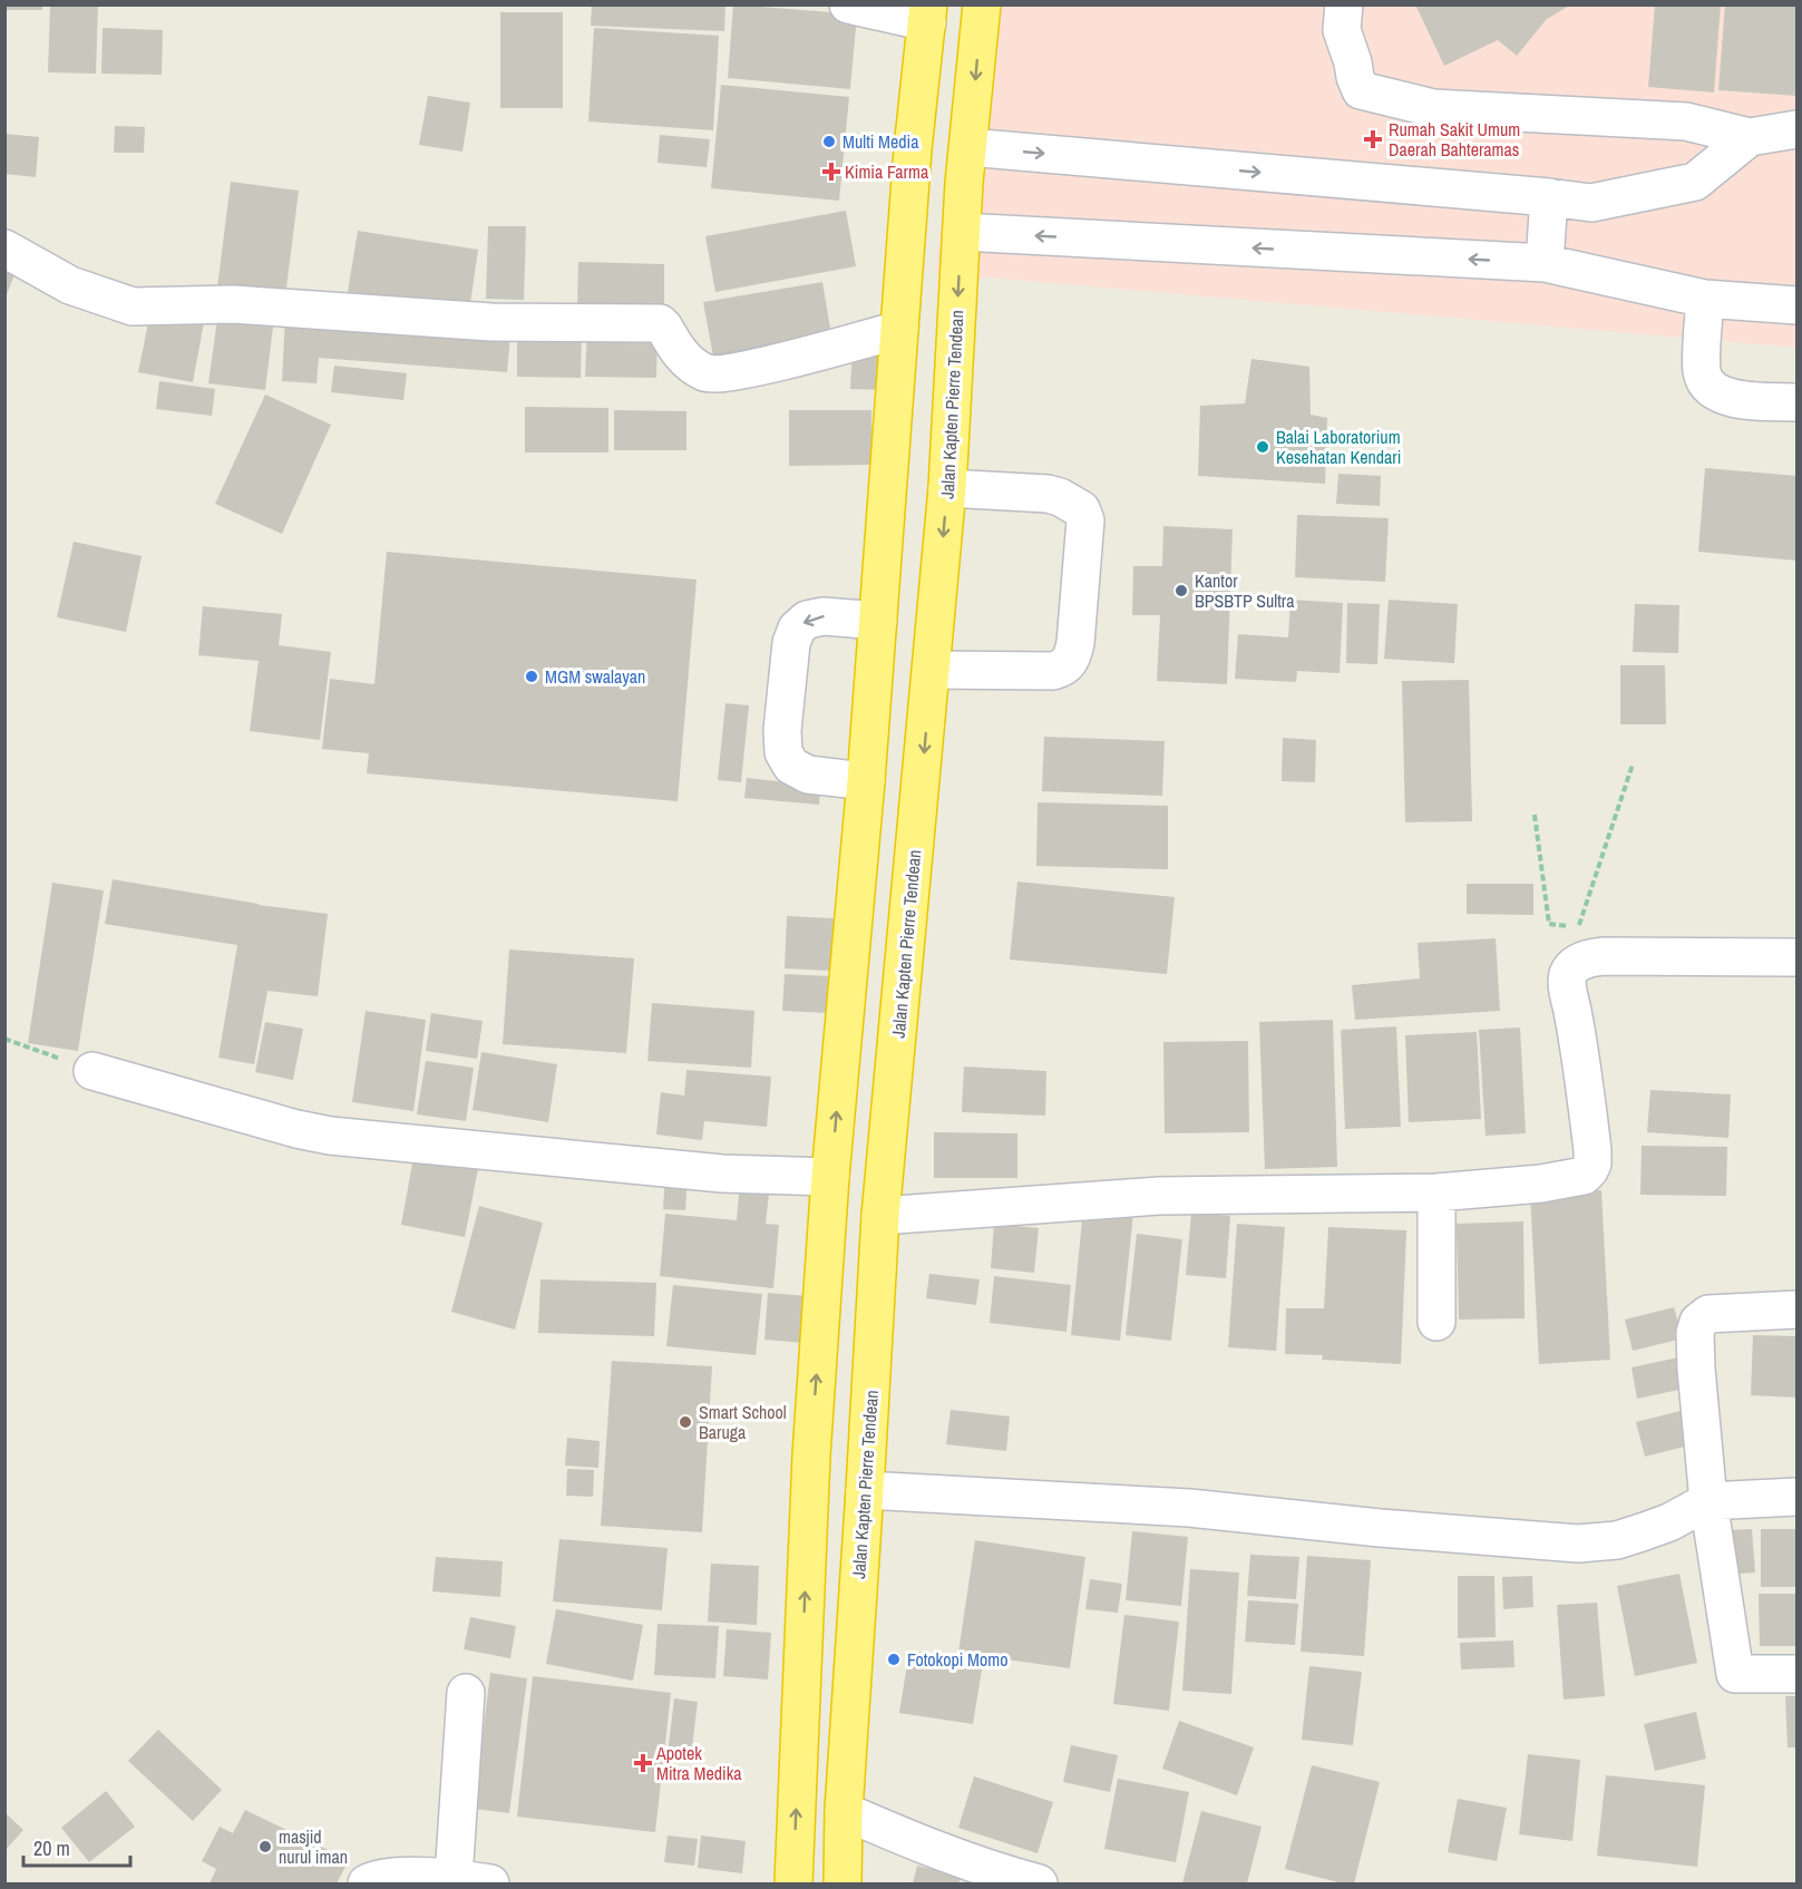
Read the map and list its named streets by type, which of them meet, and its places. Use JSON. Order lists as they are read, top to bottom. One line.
{"streets":{"highway":["Jalan Kapten Pierre Tendean"]},"places":{"health":["Rumah Sakit Umum Daerah Bahteramas","Kimia Farma","Apotek Mitra Medika"],"other":["Multi Media","Balai Laboratorium Kesehatan Kendari","Kantor BPSBTP Sultra","MGM swalayan","Smart School Baruga","Fotokopi Momo","masjid nurul iman"]},"scale_bar":"20 m"}
